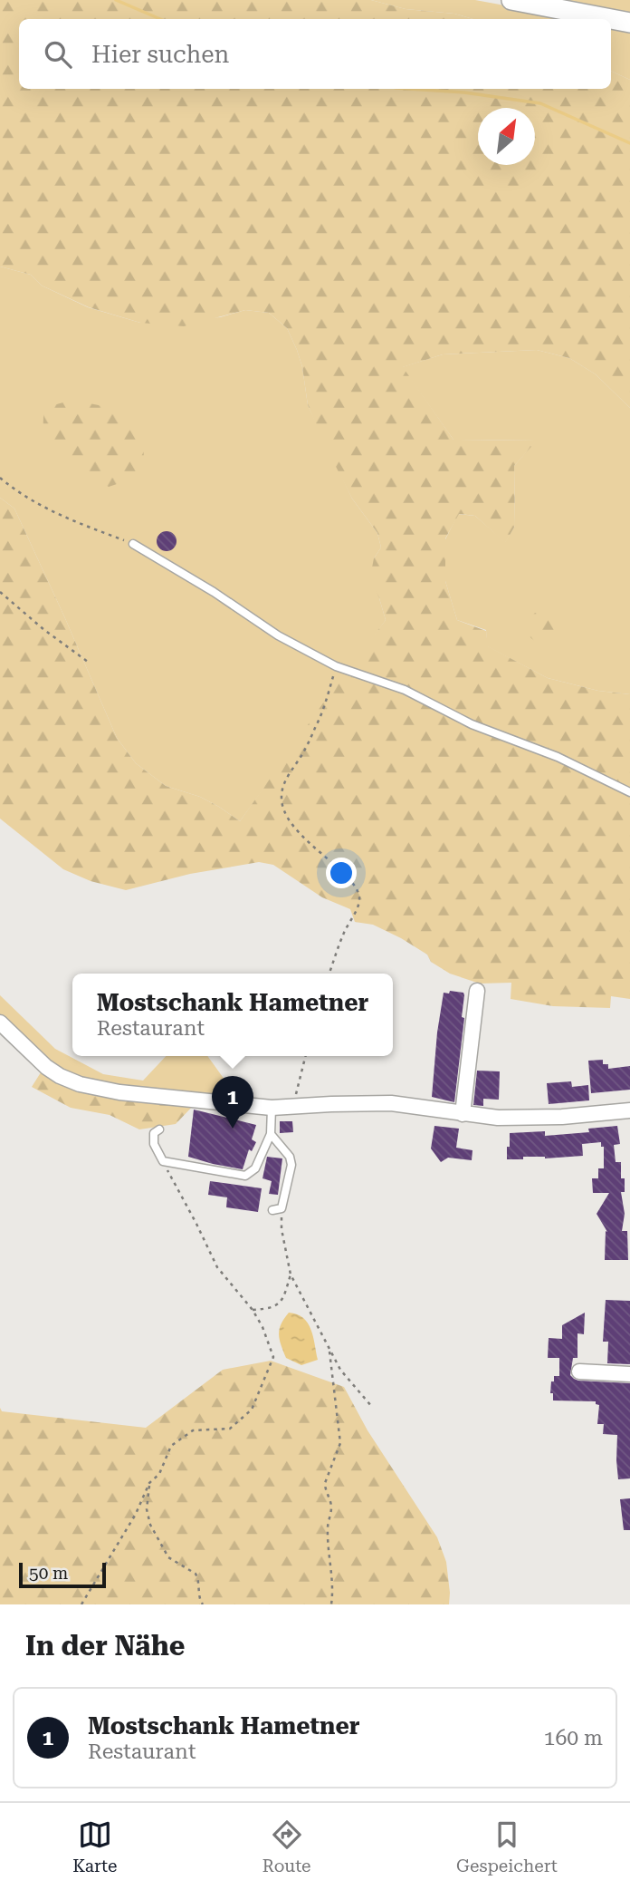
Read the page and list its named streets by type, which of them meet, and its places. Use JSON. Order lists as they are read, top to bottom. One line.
{"scale_bar":"50 m","north":"top right","page":{"search":"Hier suchen","popup":["Mostschank Hametner","Restaurant"],"pins":"1","scale":"50 m","heading":"In der Nähe","list":[{"mark":"1","name":"Mostschank Hametner","note":"Restaurant","value":"160 m"}],"nav":["Karte","Route","Gespeichert"]}}
